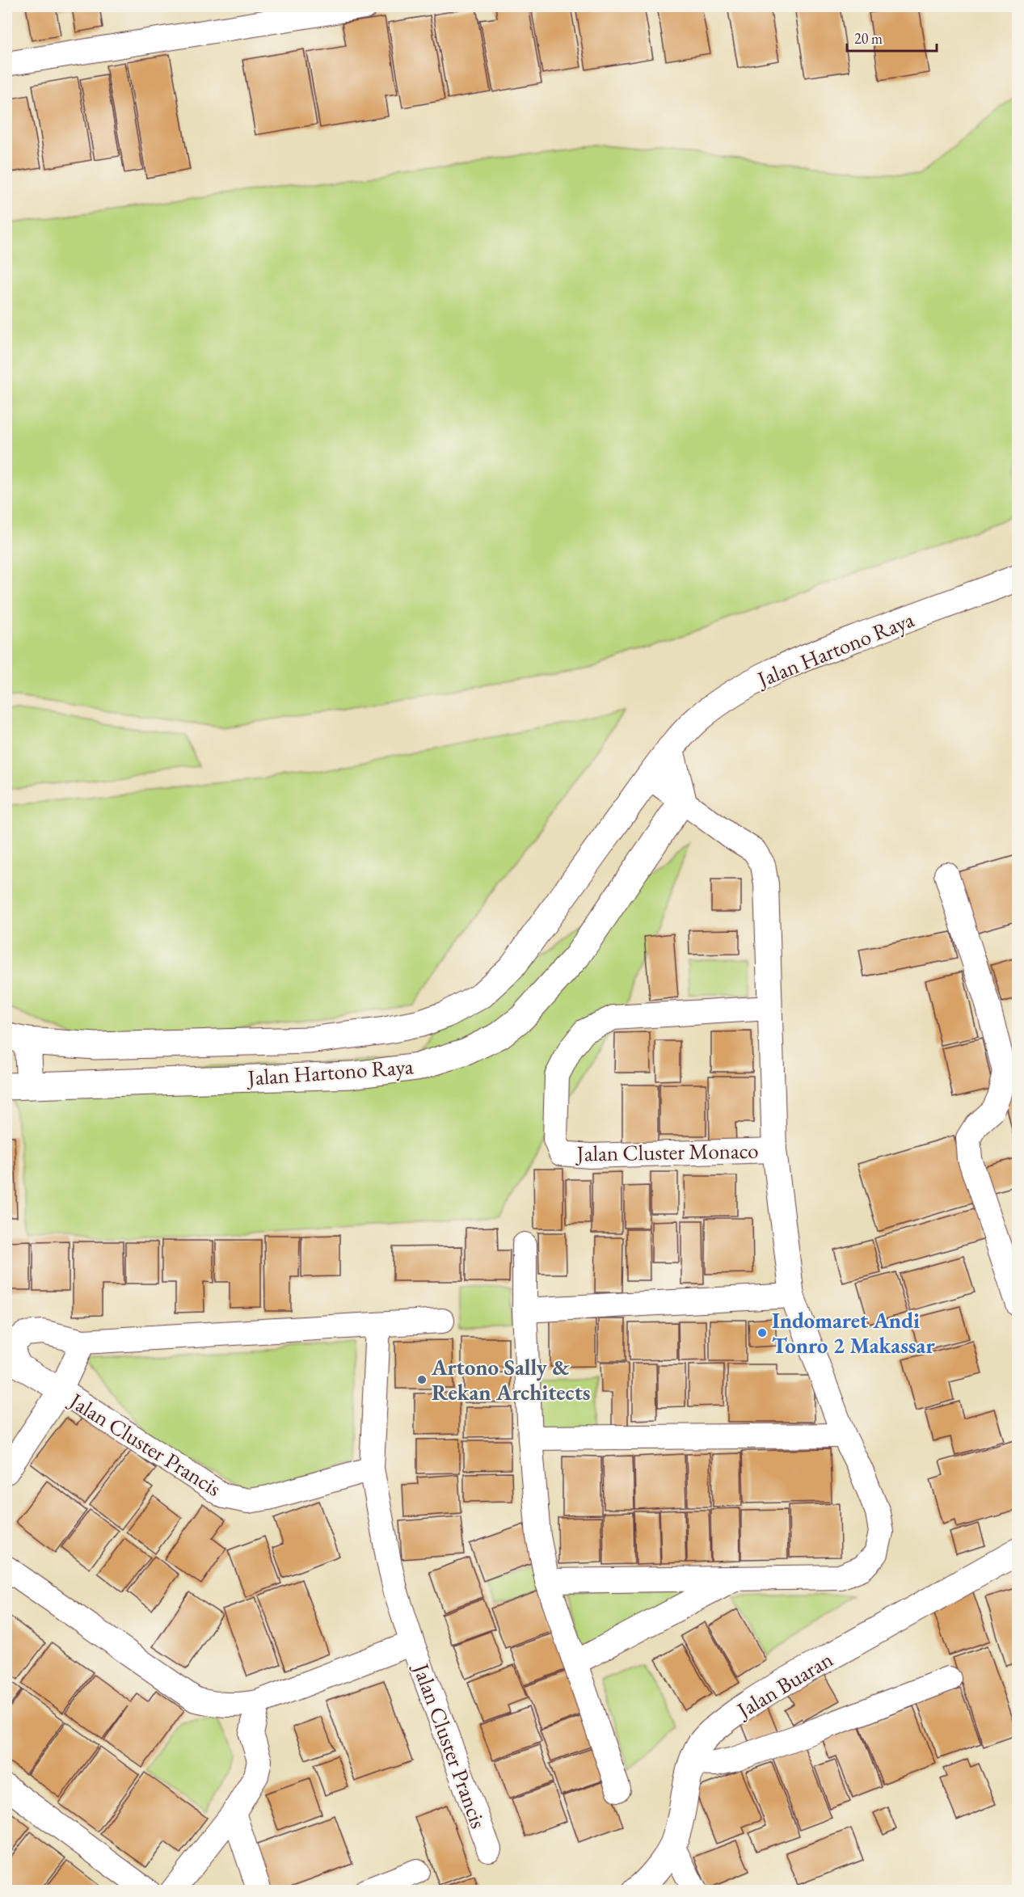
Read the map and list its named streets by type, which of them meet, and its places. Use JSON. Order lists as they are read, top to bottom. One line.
{"streets":{"street":["Jalan Hartono Raya","Jalan Cluster Monaco","Jalan Cluster Prancis","Jalan Buaran"]},"crossings":[["Jalan Hartono Raya","Jalan Cluster Monaco"]],"places":["Indomaret Andi Tonro 2 Makassar","Artono Sally & Rekan Architects"],"scale_bar":"20 m"}
